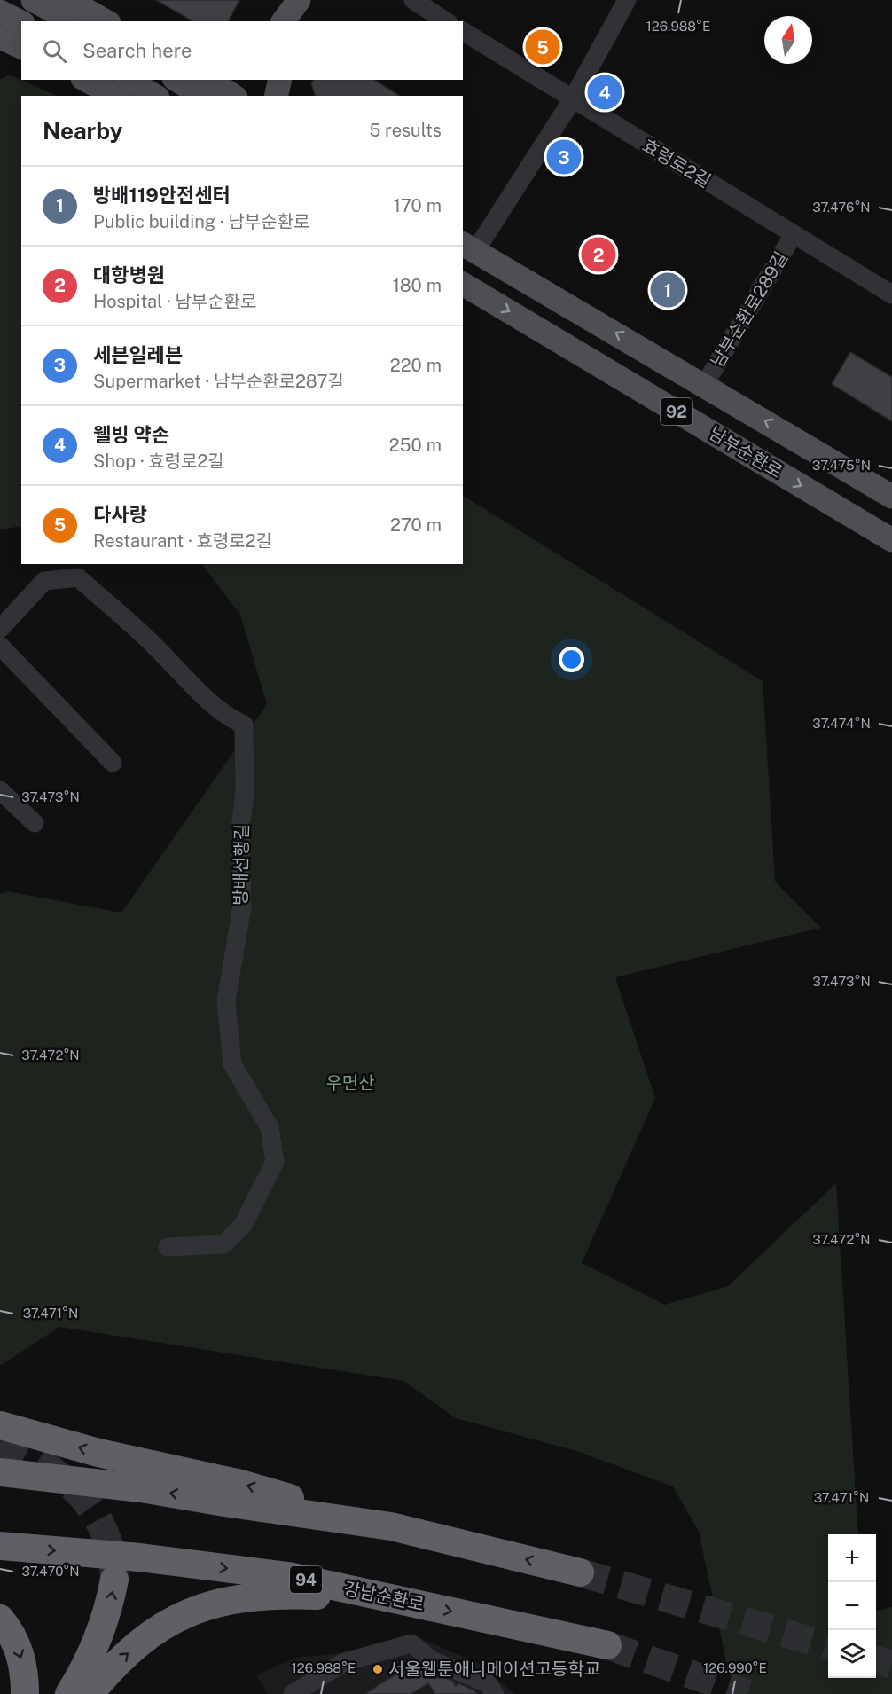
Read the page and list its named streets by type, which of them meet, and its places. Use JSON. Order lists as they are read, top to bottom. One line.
{"streets":{"highway":["94","강남순환로"],"main road":["92","남부순환로"],"street":["효령로2길","남부순환로289길","방배선행길"]},"crossings":[["효령로2길","남부순환로289길"],["남부순환로289길","92"]],"parks":["우면산"],"places":["서울웹툰애니메이션고등학교"],"north":"top","page":{"search":"Search here","pins":["5","4","3","2","1"],"heading":["Nearby","5 results"],"list":[{"mark":"1","name":"방배119안전센터","note":"Public building · 남부순환로","value":"170 m"},{"mark":"2","name":"대항병원","note":"Hospital · 남부순환로","value":"180 m"},{"mark":"3","name":"세븐일레븐","note":"Supermarket · 남부순환로287길","value":"220 m"},{"mark":"4","name":"웰빙 약손","note":"Shop · 효령로2길","value":"250 m"},{"mark":"5","name":"다사랑","note":"Restaurant · 효령로2길","value":"270 m"}],"map_buttons":["+","−"]},"coordinates":["126.988°E","37.476°N","37.475°N","37.474°N","37.473°N","37.472°N","37.471°N","37.470°N","126.990°E"]}
